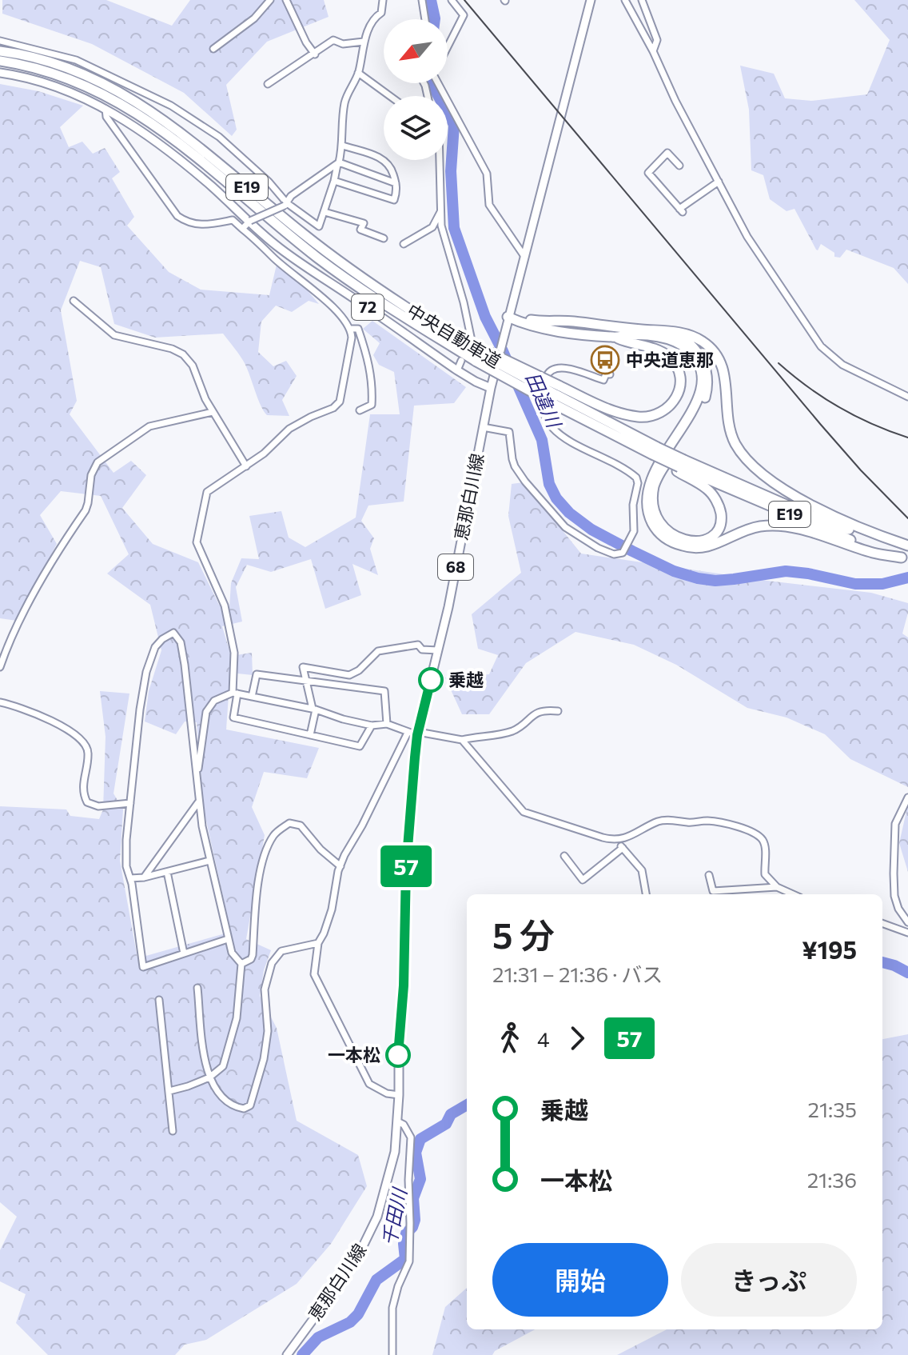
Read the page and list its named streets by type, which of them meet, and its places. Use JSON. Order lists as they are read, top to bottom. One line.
{"streets":{"highway":["E19","中央自動車道"],"main road":["72","恵那白川線","68"]},"crossings":[["72","恵那白川線"]],"water":["田違川","千田川"],"places":{"bus stop":["中央道恵那"],"other":["乗越","一本松"]},"lines":["bus line 57"],"north":"bottom left","page":{"on_map":"57","heading":["5 分","21:31 – 21:36 · バス","¥195"],"legs":["4","57"],"list":[{"name":"乗越","value":"21:35"},{"name":"一本松","value":"21:36"}],"buttons":["開始","きっぷ"]}}
